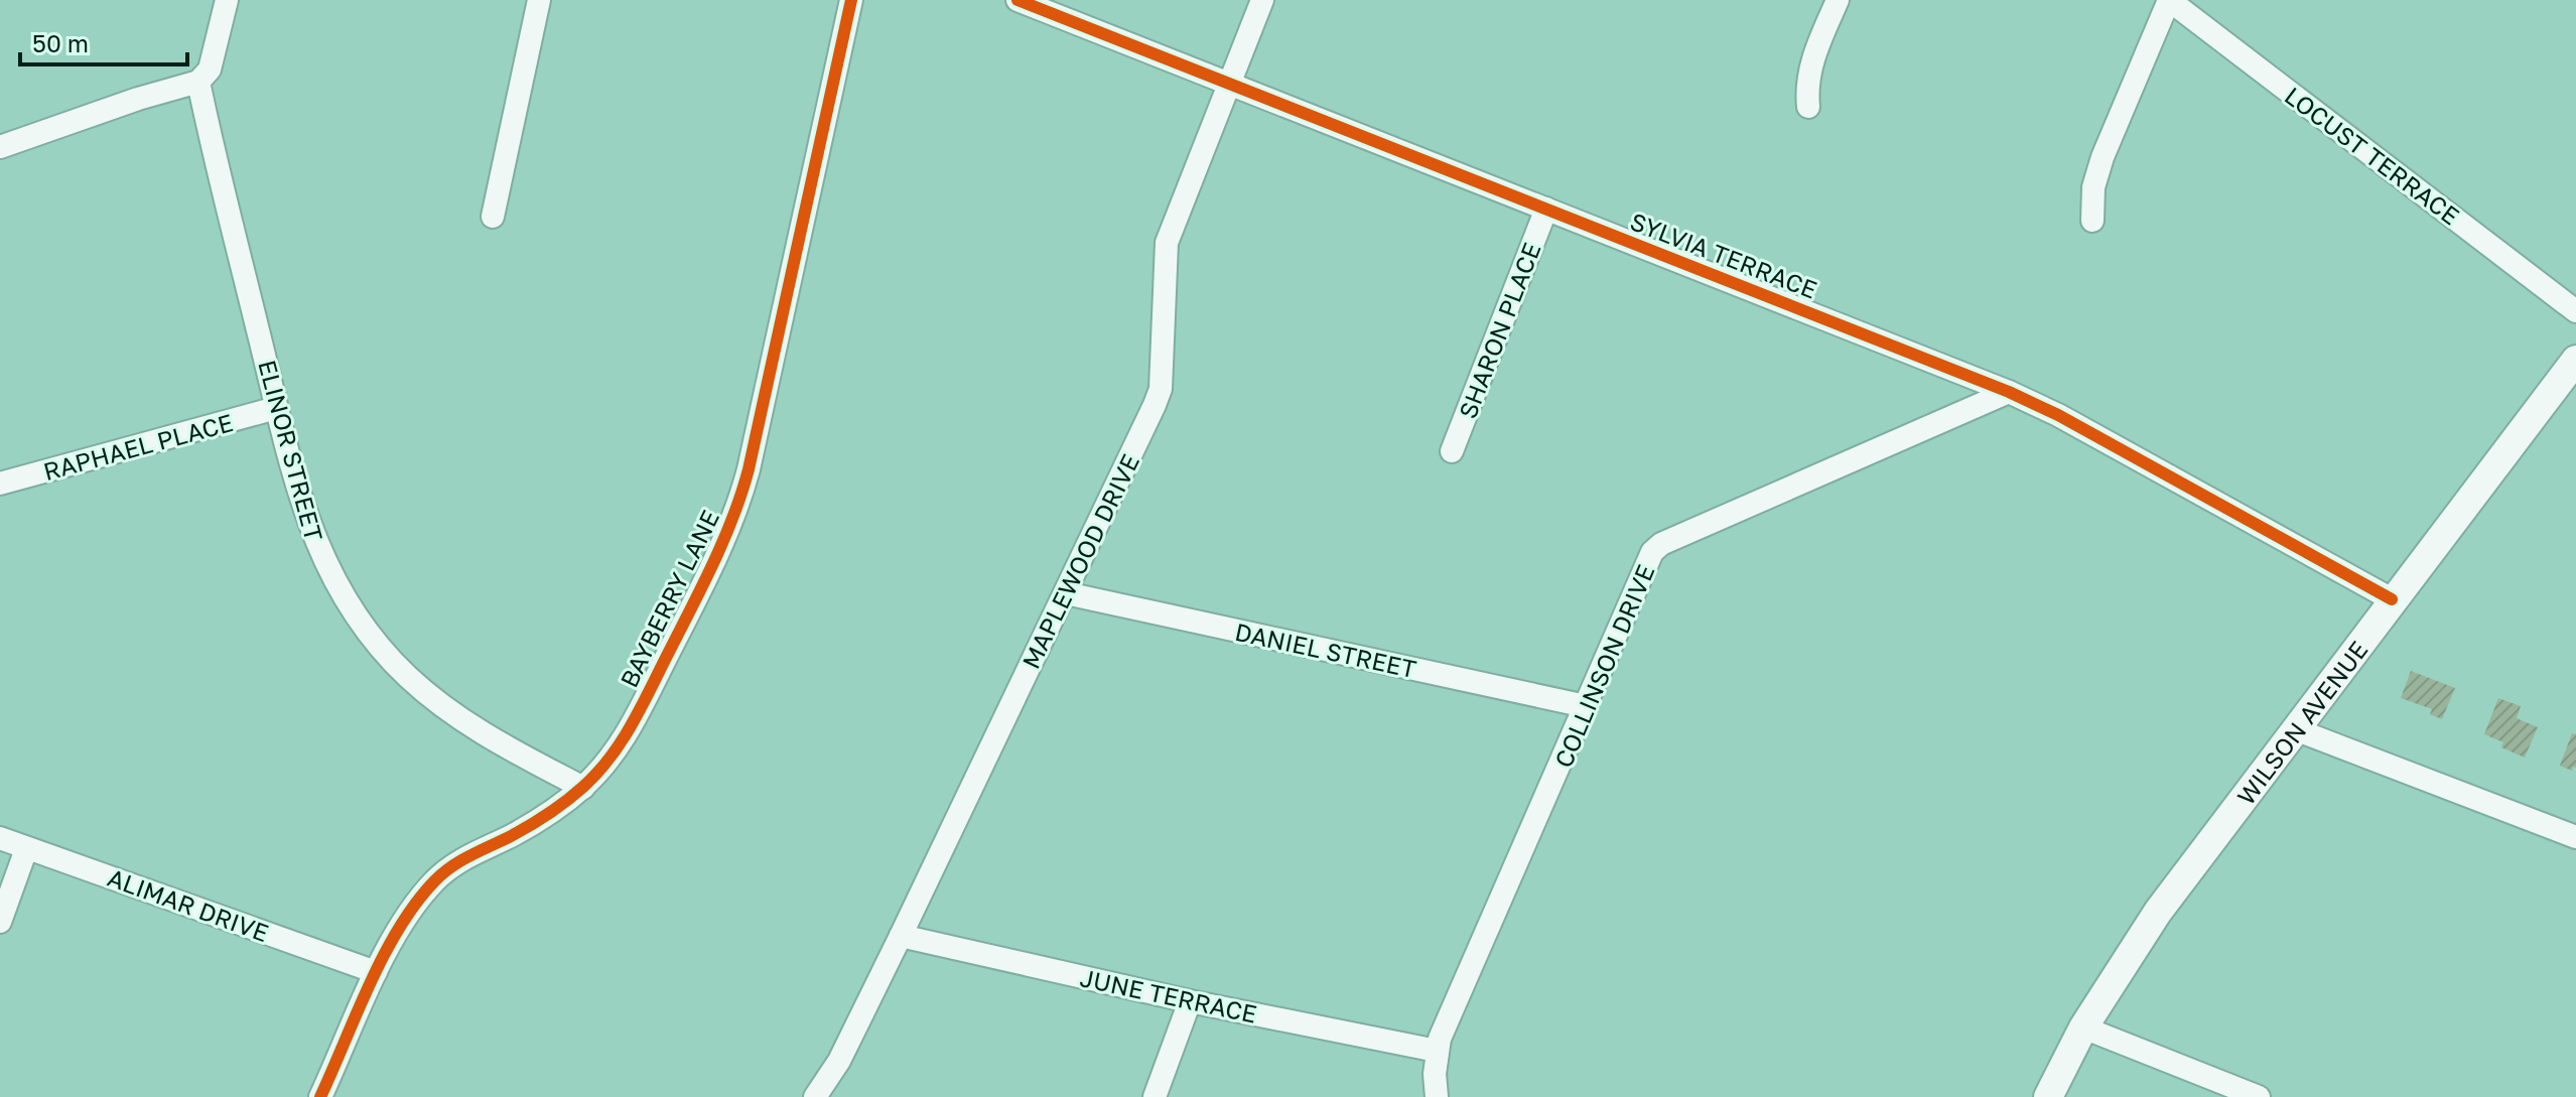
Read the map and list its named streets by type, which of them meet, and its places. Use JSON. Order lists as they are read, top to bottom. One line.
{"streets":{"street":["LOCUST TERRACE","SYLVIA TERRACE","SHARON PLACE","RAPHAEL PLACE","ELINOR STREET","MAPLEWOOD DRIVE","BAYBERRY LANE","DANIEL STREET","COLLINSON DRIVE","WILSON AVENUE","ALIMAR DRIVE","JUNE TERRACE"]},"crossings":[["SYLVIA TERRACE","SHARON PLACE"],["SYLVIA TERRACE","MAPLEWOOD DRIVE"],["SYLVIA TERRACE","COLLINSON DRIVE"],["SYLVIA TERRACE","WILSON AVENUE"],["RAPHAEL PLACE","ELINOR STREET"],["ELINOR STREET","BAYBERRY LANE"],["MAPLEWOOD DRIVE","DANIEL STREET"],["MAPLEWOOD DRIVE","JUNE TERRACE"],["BAYBERRY LANE","ALIMAR DRIVE"],["DANIEL STREET","COLLINSON DRIVE"],["COLLINSON DRIVE","JUNE TERRACE"]],"scale_bar":"50 m"}
